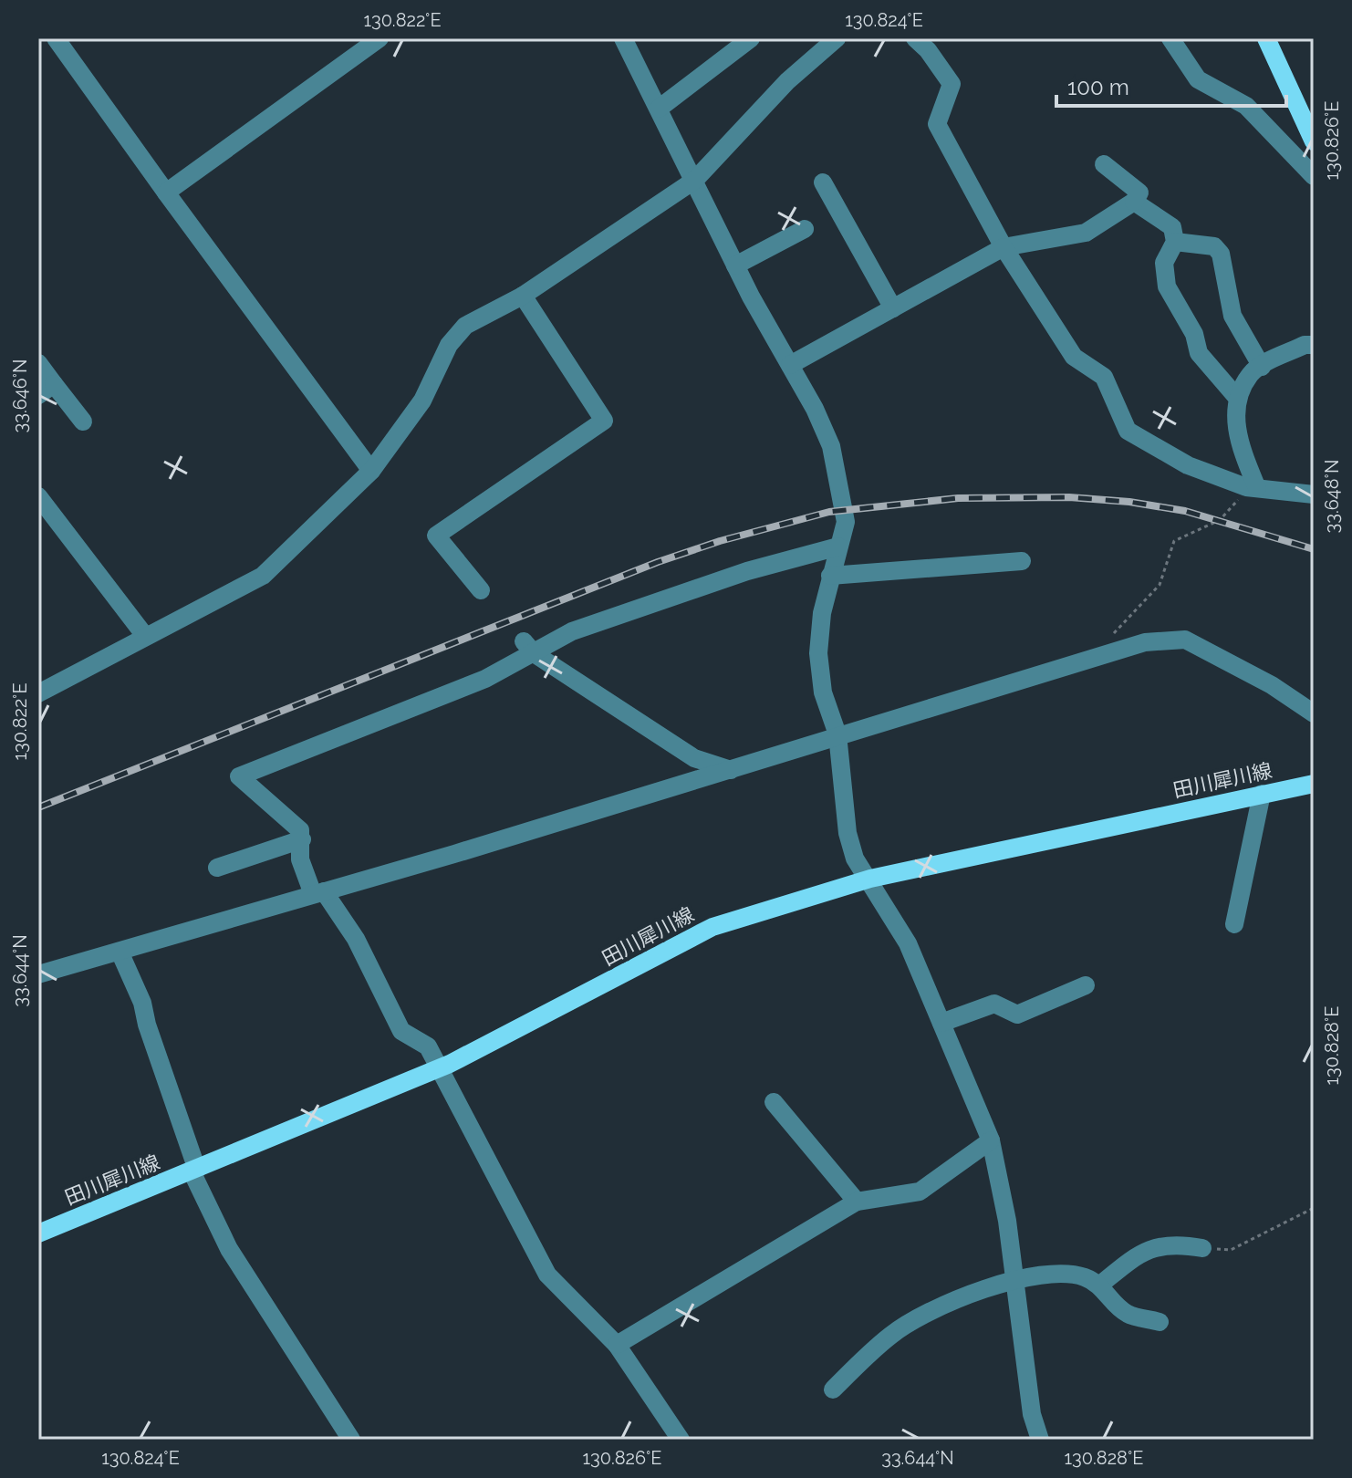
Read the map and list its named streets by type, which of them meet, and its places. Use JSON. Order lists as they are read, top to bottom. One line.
{"streets":{"main road":["田川犀川線"]},"scale_bar":"100 m","coordinates":["130.822°E","130.824°E","130.826°E","33.646°N","33.648°N","33.644°N","130.828°E"]}
